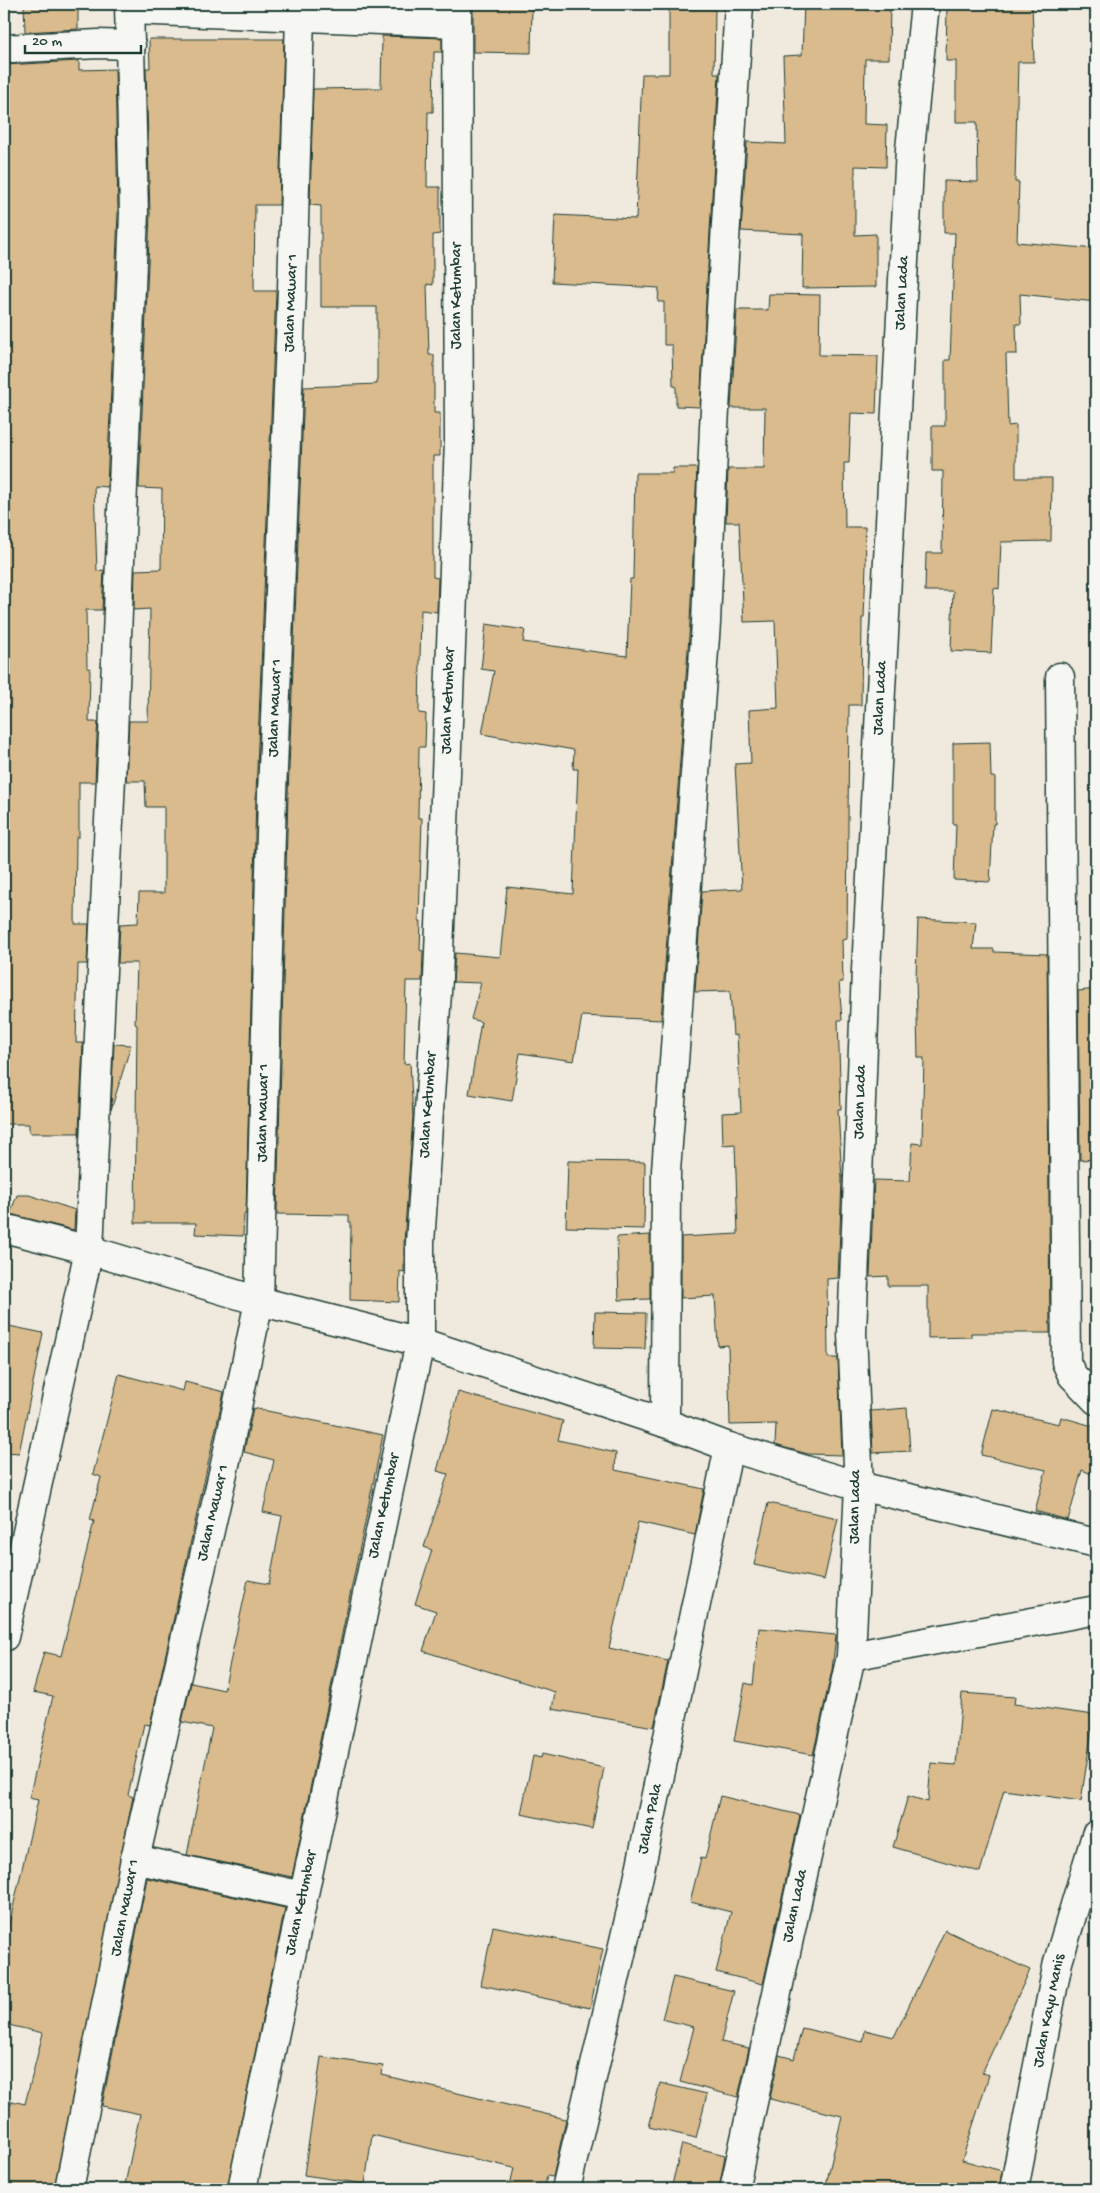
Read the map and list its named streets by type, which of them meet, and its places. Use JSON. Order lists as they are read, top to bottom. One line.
{"streets":{"street":["Jalan Lada","Jalan Ketumbar","Jalan Mawar 1","Jalan Pala","Jalan Kayu Manis"]},"scale_bar":"20 m"}
